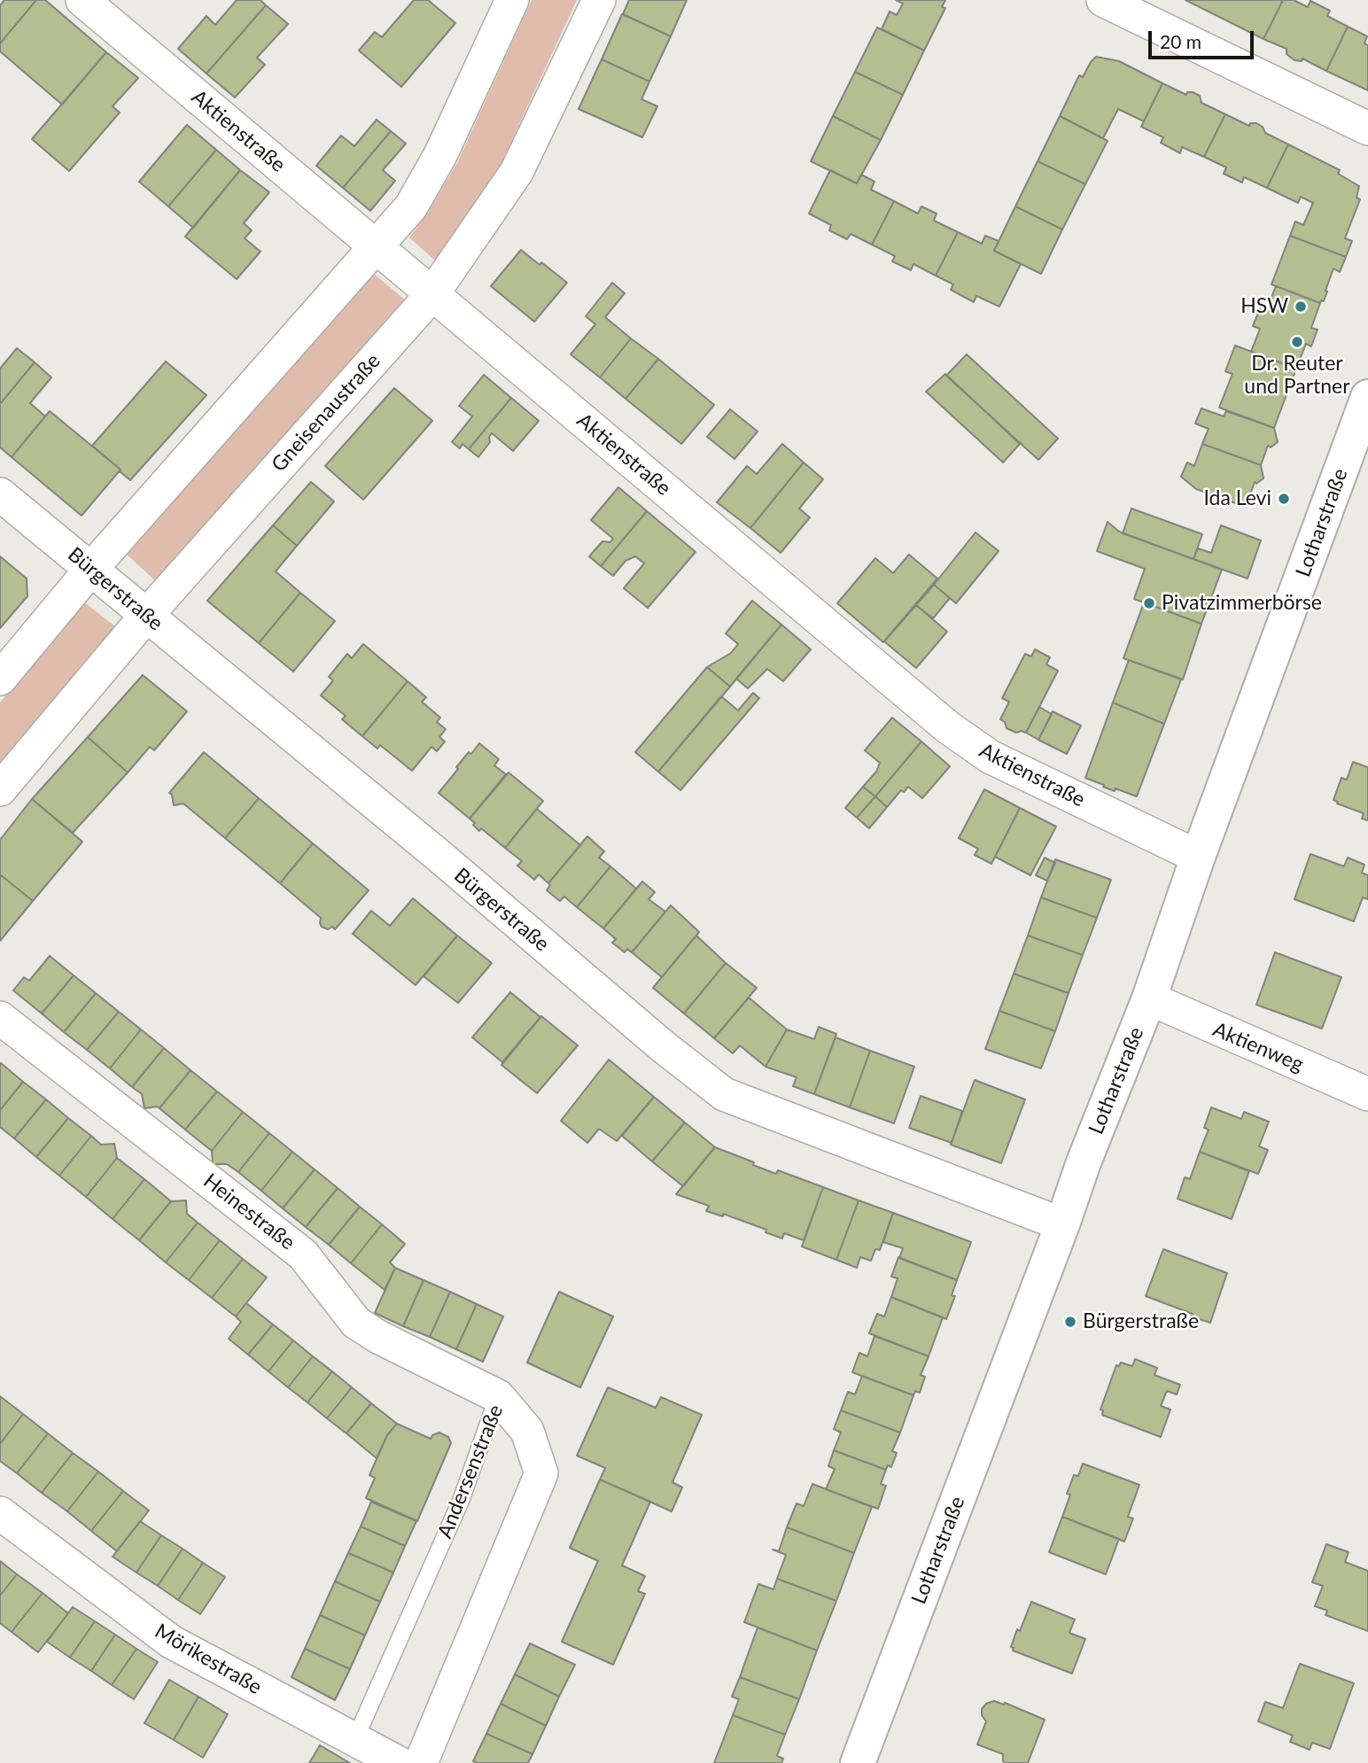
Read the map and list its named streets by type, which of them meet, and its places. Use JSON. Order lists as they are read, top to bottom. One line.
{"streets":{"street":["Aktienstraße","Gneisenaustraße","Lotharstraße","Bürgerstraße","Aktienweg","Heinestraße","Andersenstraße","Mörikestraße"]},"crossings":[["Aktienstraße","Gneisenaustraße"],["Aktienstraße","Lotharstraße"],["Gneisenaustraße","Bürgerstraße"],["Lotharstraße","Bürgerstraße"],["Lotharstraße","Aktienweg"],["Heinestraße","Andersenstraße"],["Andersenstraße","Mörikestraße"]],"places":["HSW","Dr. Reuter und Partner","Ida Levi","Pivatzimmerbörse","Bürgerstraße"],"scale_bar":"20 m"}
